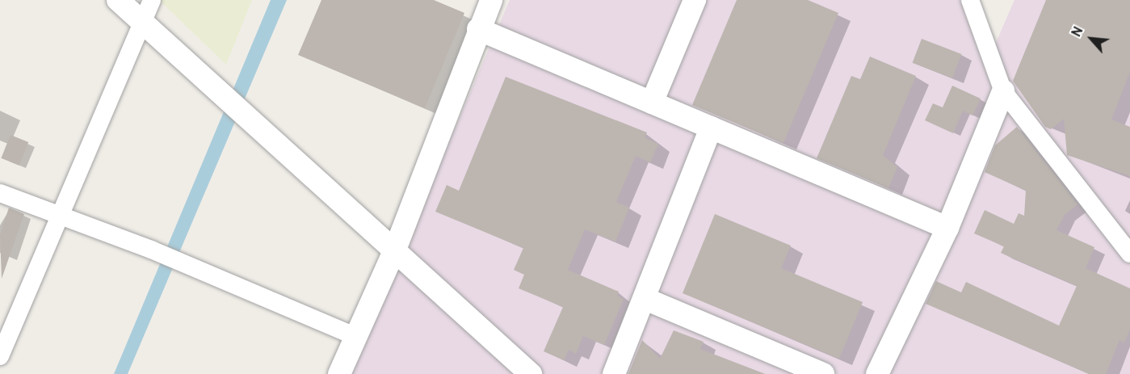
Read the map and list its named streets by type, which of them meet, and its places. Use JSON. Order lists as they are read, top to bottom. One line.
{"north":"top left"}
